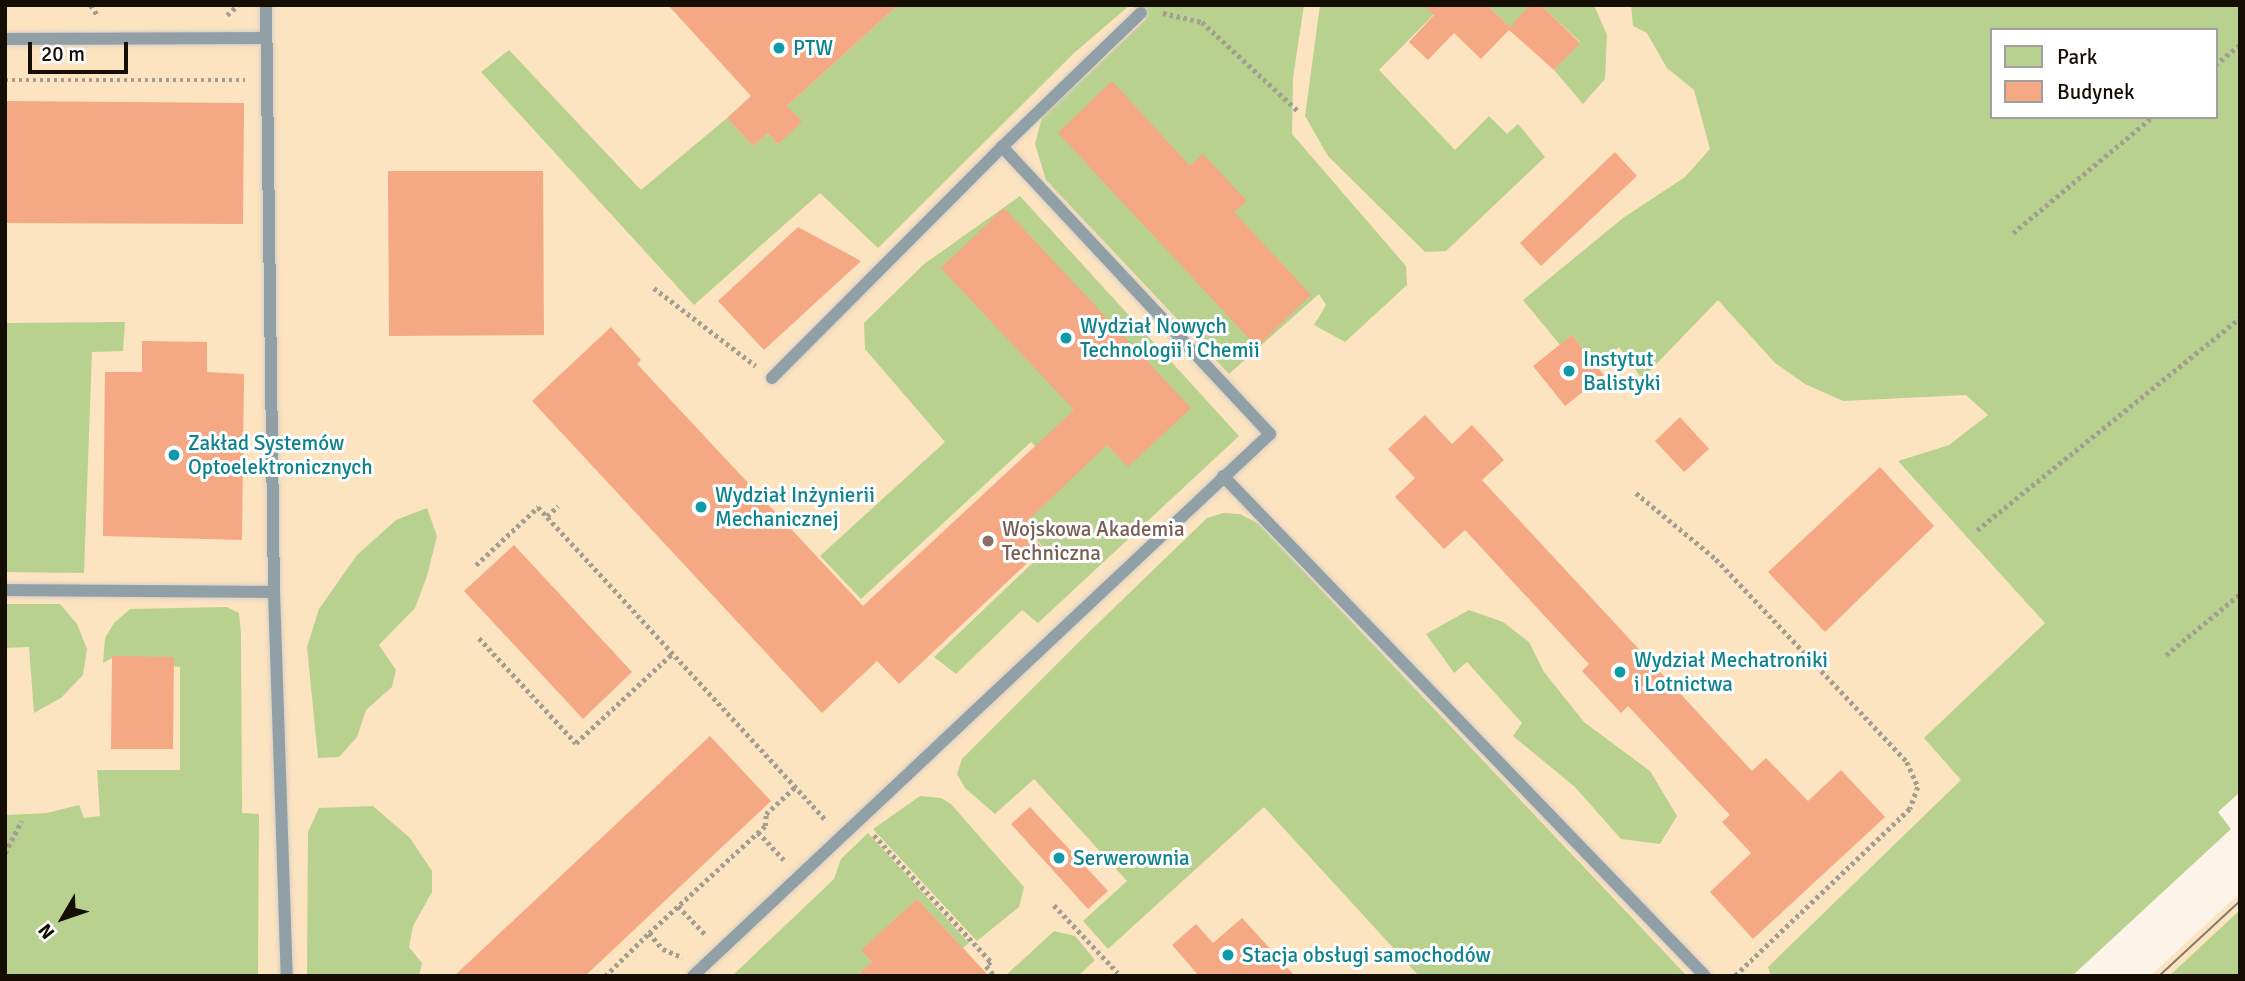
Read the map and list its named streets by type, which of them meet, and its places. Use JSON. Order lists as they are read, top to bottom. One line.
{"places":["PTW","Wydział Nowych Technologii i Chemii","Instytut Balistyki","Zakład Systemów Optoelektronicznych","Wydział Inżynierii Mechanicznej","Wojskowa Akademia Techniczna","Wydział Mechatroniki i Lotnictwa","Serwerownia","Stacja obsługi samochodów"],"legend":["Park","Budynek"],"scale_bar":"20 m","north":"bottom left"}
